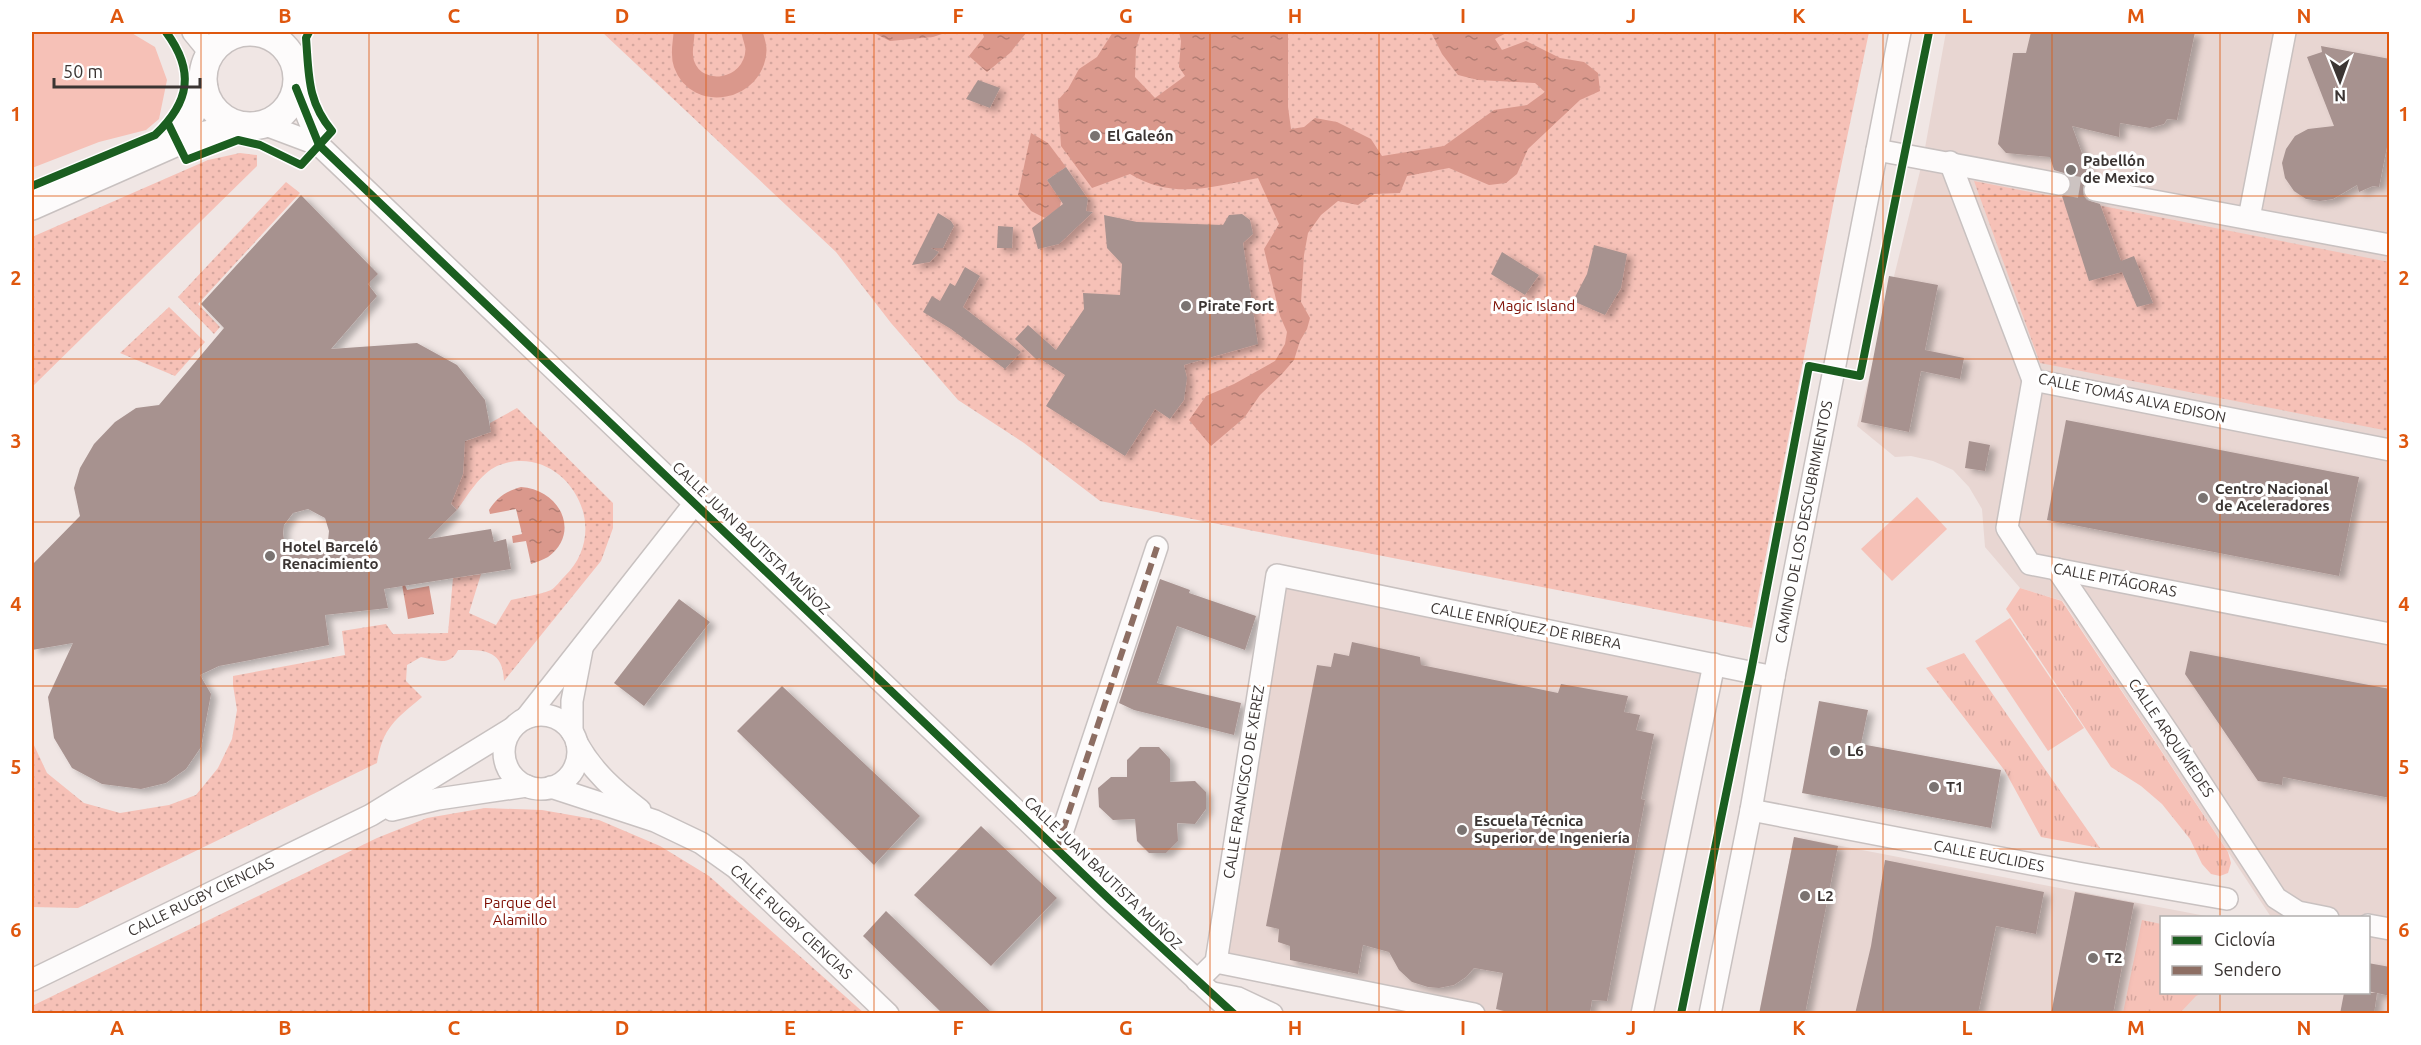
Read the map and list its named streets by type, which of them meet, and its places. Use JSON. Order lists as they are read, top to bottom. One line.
{"streets":{"street":["CALLE TOMÁS ALVA EDISON","CAMINO DE LOS DESCUBRIMIENTOS","CALLE JUAN BAUTISTA MUÑOZ","CALLE PITÁGORAS","CALLE ENRÍQUEZ DE RIBERA","CALLE ARQUÍMEDES","CALLE FRANCISCO DE XEREZ","CALLE EUCLIDES","CALLE RUGBY CIENCIAS"]},"crossings":[["CALLE TOMÁS ALVA EDISON","CALLE PITÁGORAS"],["CAMINO DE LOS DESCUBRIMIENTOS","CALLE ENRÍQUEZ DE RIBERA"],["CAMINO DE LOS DESCUBRIMIENTOS","CALLE EUCLIDES"],["CALLE PITÁGORAS","CALLE ARQUÍMEDES"],["CALLE ENRÍQUEZ DE RIBERA","CALLE FRANCISCO DE XEREZ"]],"parks":["Magic Island","Parque del Alamillo"],"places":["El Galeón","Pabellón de Mexico","Pirate Fort","Centro Nacional de Aceleradores","Hotel Barceló Renacimiento","L6","T1","Escuela Técnica Superior de Ingeniería","L2","T2"],"legend":["Ciclovía","Sendero"],"scale_bar":"50 m","north":"bottom","grid":{"columns":["A","B","C","D","E","F","G","H","I","J","K","L","M","N"],"rows":["1","2","3","4","5","6"]}}
